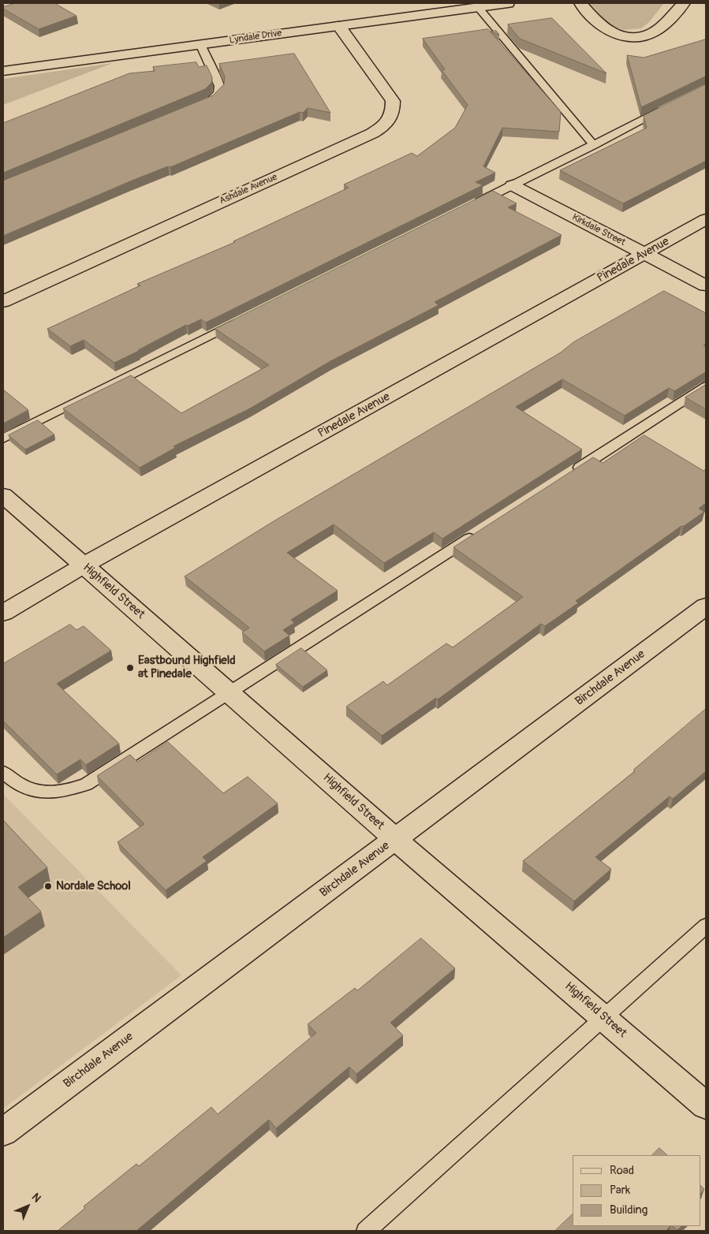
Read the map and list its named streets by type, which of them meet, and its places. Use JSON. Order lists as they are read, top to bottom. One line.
{"streets":{"street":["Lyndale Drive","Ashdale Avenue","Kirkdale Street","Pinedale Avenue","Highfield Street","Birchdale Avenue"]},"crossings":[["Lyndale Drive","Ashdale Avenue"],["Kirkdale Street","Pinedale Avenue"],["Pinedale Avenue","Highfield Street"],["Highfield Street","Birchdale Avenue"]],"places":["Eastbound Highfield at Pinedale","Nordale School"],"legend":["Road","Park","Building"],"north":"top right"}
